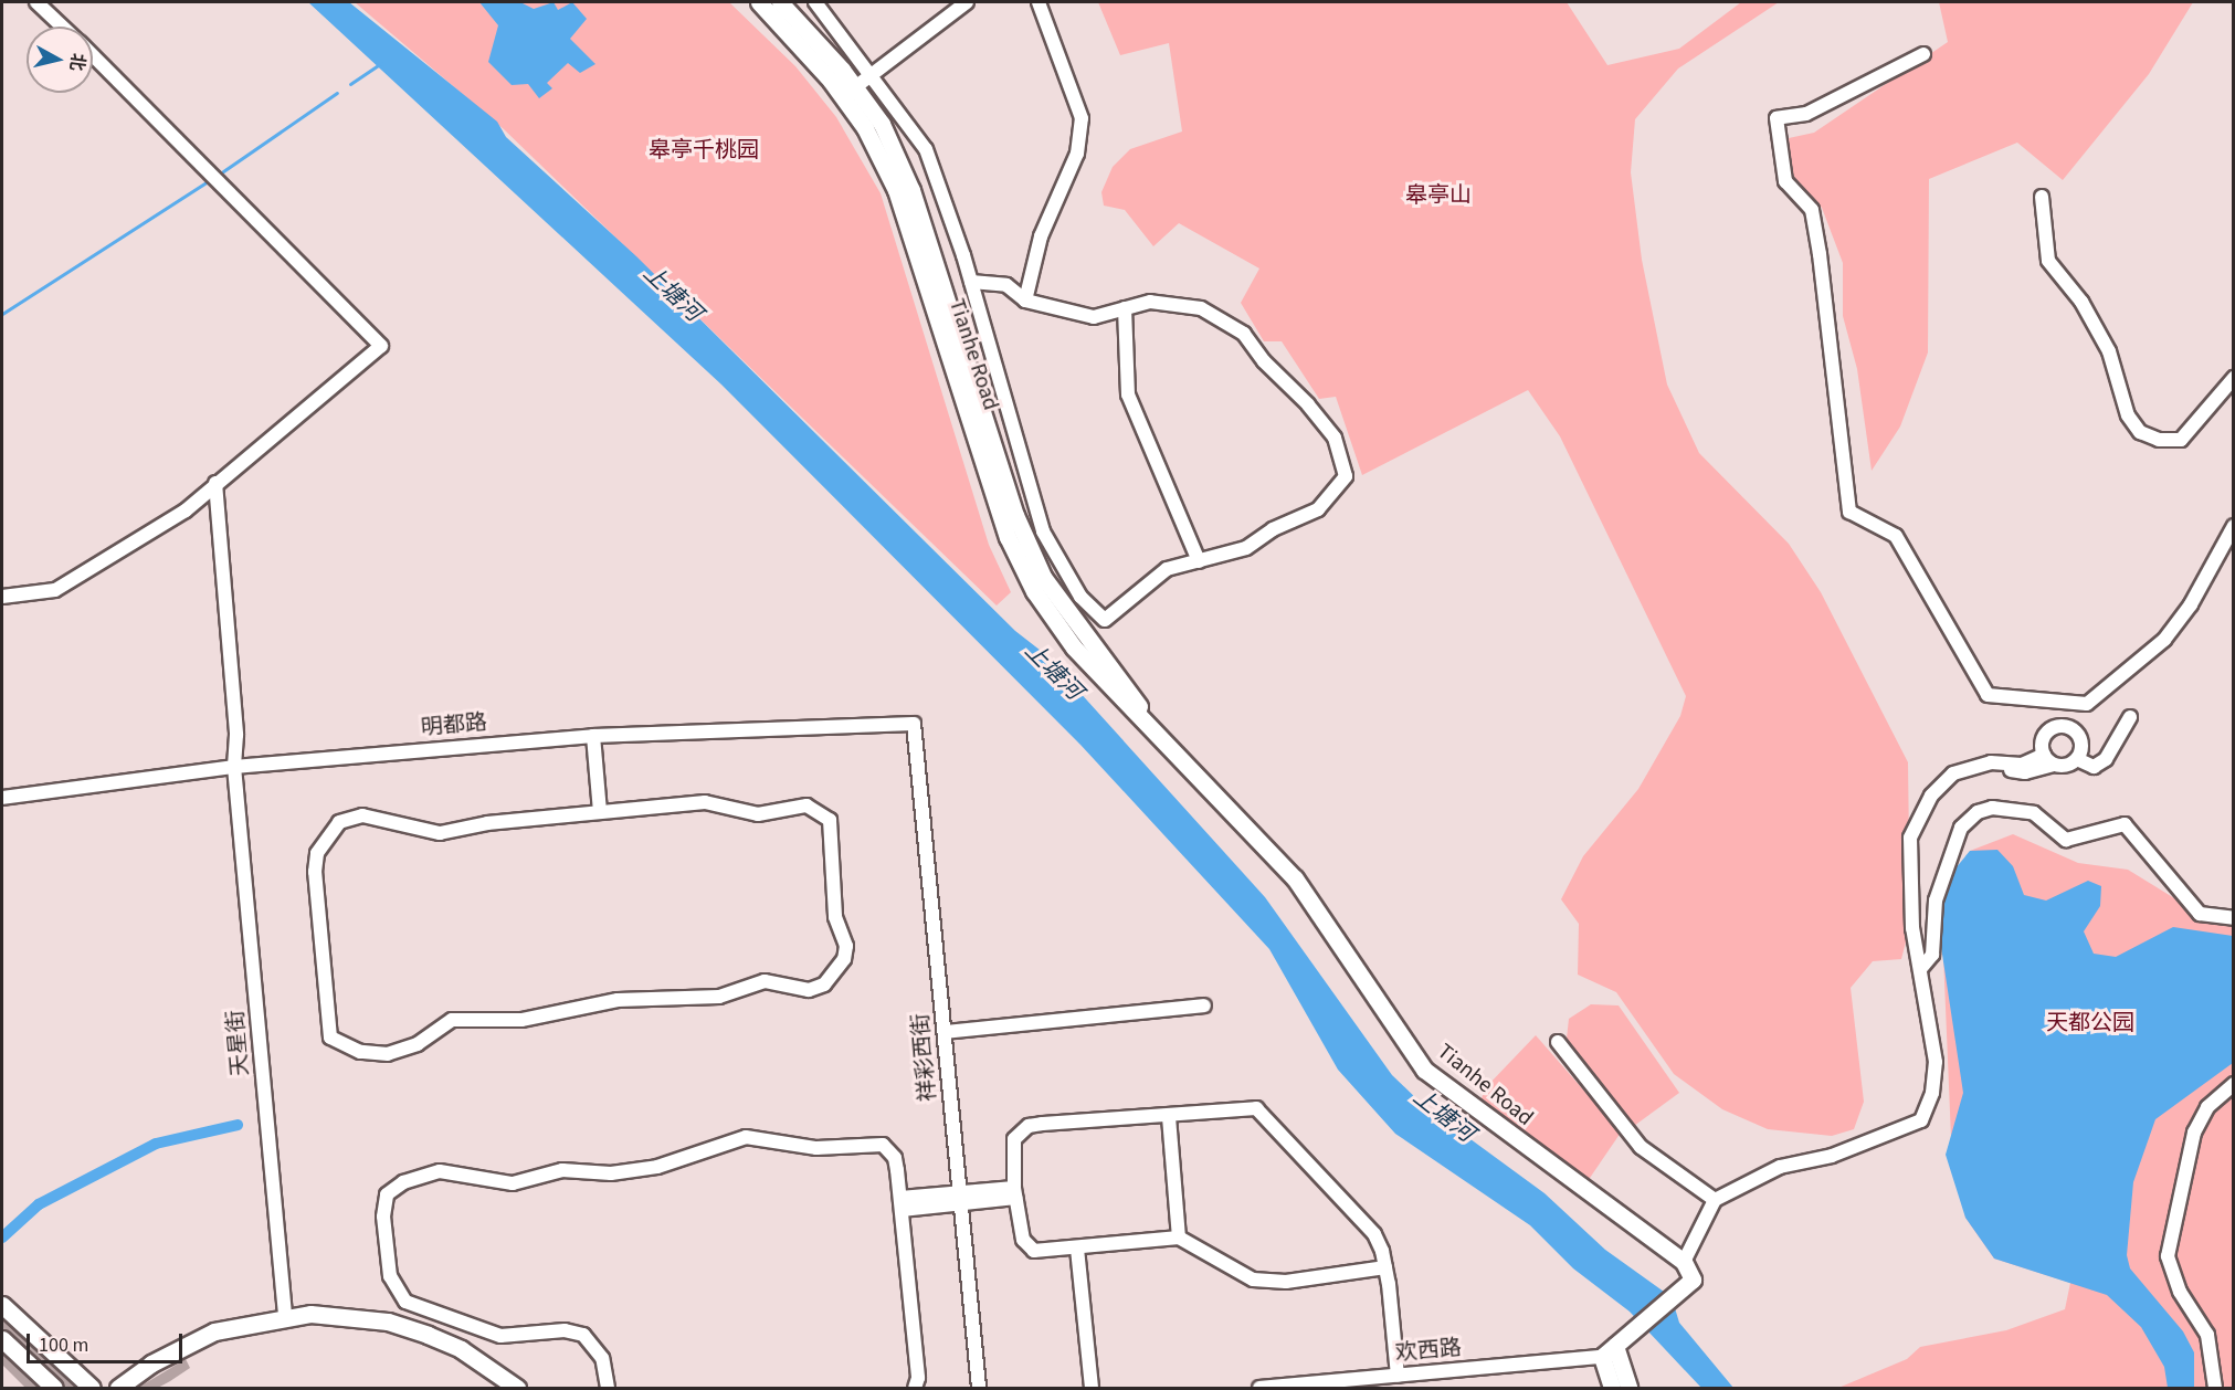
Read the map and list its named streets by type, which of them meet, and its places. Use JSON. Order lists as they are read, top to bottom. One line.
{"streets":{"main road":["Tianhe Road"],"street":["明都路","天星街","祥彩西街","欢西路"]},"crossings":[["明都路","天星街"],["明都路","祥彩西街"]],"water":["上塘河"],"parks":["皋亭千桃园","皋亭山","天都公园"],"scale_bar":"100 m","north":"right"}
